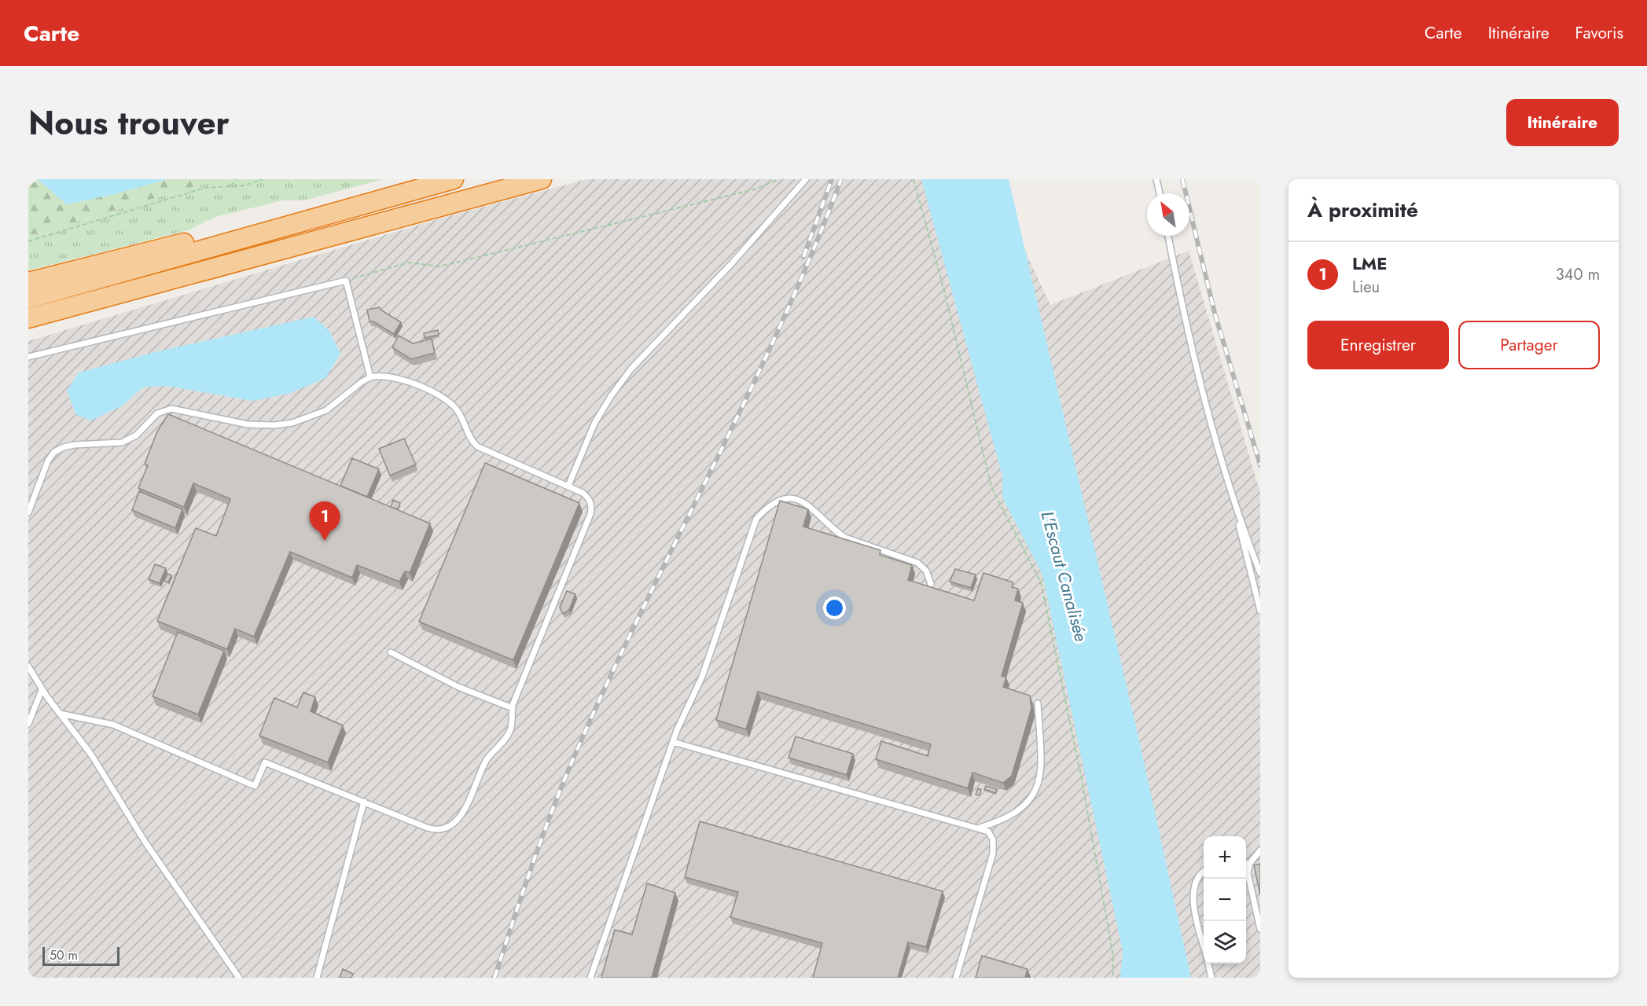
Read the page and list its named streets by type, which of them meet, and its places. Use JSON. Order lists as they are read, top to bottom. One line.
{"water":["L'Escaut Canalisée"],"scale_bar":"50 m","north":"top left","page":{"header":"Carte","nav":["Carte","Itinéraire","Favoris"],"title":"Nous trouver","buttons":["Itinéraire",["Enregistrer","Partager"]],"heading":"À proximité","list":[{"mark":"1","name":"LME","note":"Lieu","value":"340 m"}],"pins":"1","map_buttons":["+","−"],"scale":"50 m"}}
